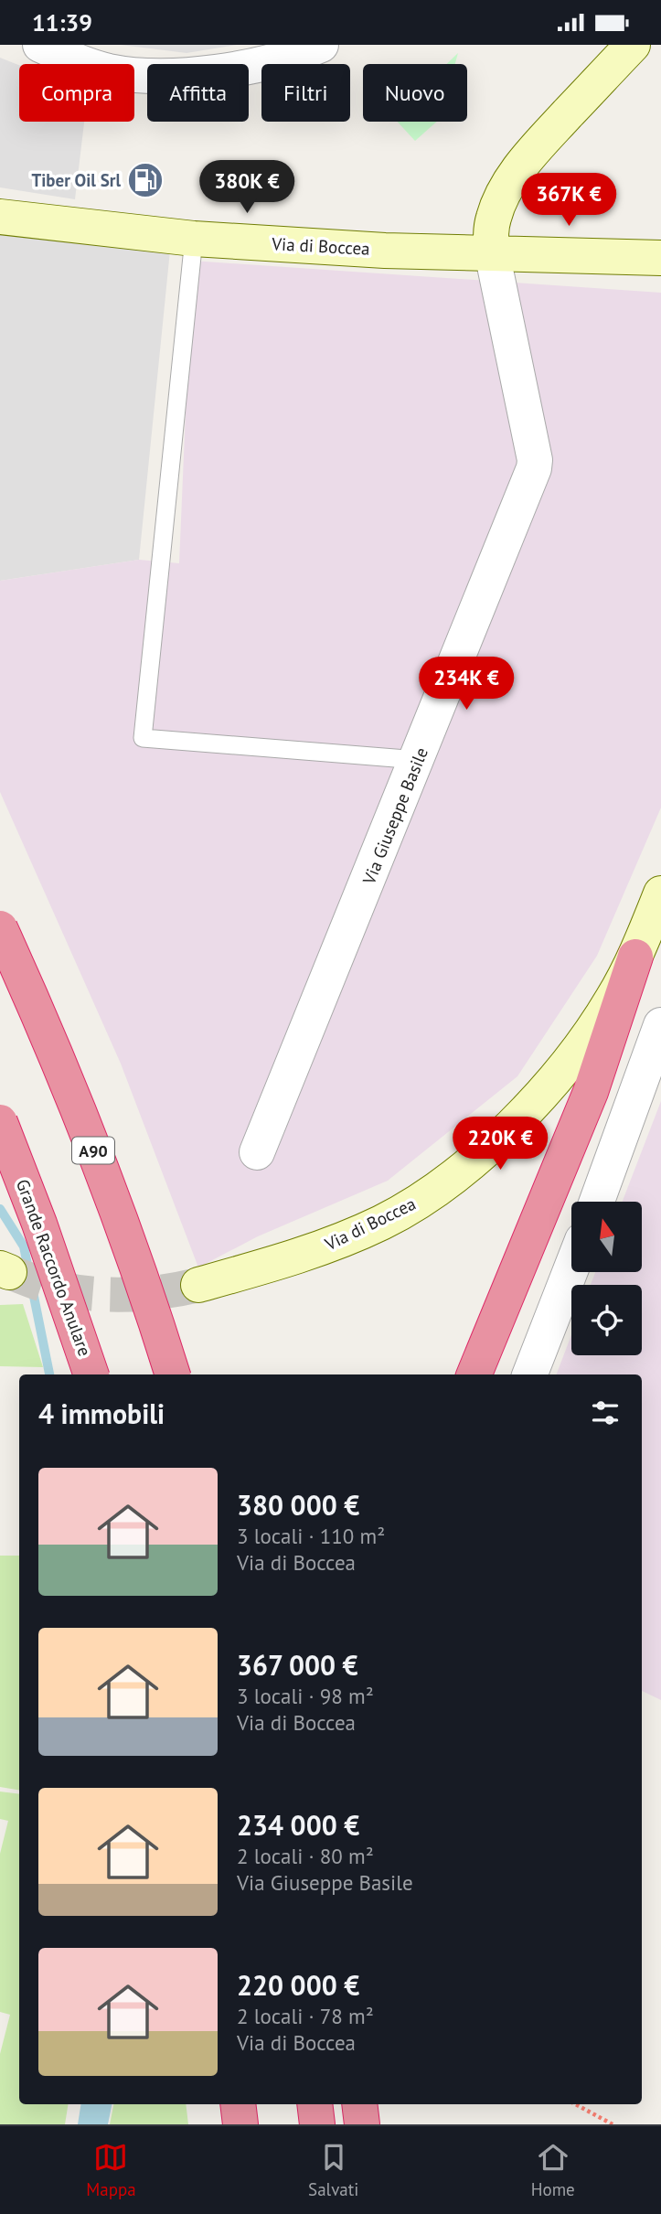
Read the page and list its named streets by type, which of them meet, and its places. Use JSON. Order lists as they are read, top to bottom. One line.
{"streets":{"highway":["A90","Grande Raccordo Anulare"],"main road":["Via di Boccea"],"street":["Via Giuseppe Basile"]},"crossings":[["Via di Boccea","Via Giuseppe Basile"]],"places":{"fuel station":["Tiber Oil Srl"]},"north":"top","page":{"status":"11:39","chip":["Compra","Affitta","Filtri","Nuovo"],"price":["380K €","367K €","234K €","220K €"],"heading":"4 immobili","list":[{"name":"380 000 €","note":"3 locali · 110 m² · Via di Boccea"},{"name":"367 000 €","note":"3 locali · 98 m² · Via di Boccea"},{"name":"234 000 €","note":"2 locali · 80 m² · Via Giuseppe Basile"},{"name":"220 000 €","note":"2 locali · 78 m² · Via di Boccea"}],"tabs":["Mappa","Salvati","Home"]}}
